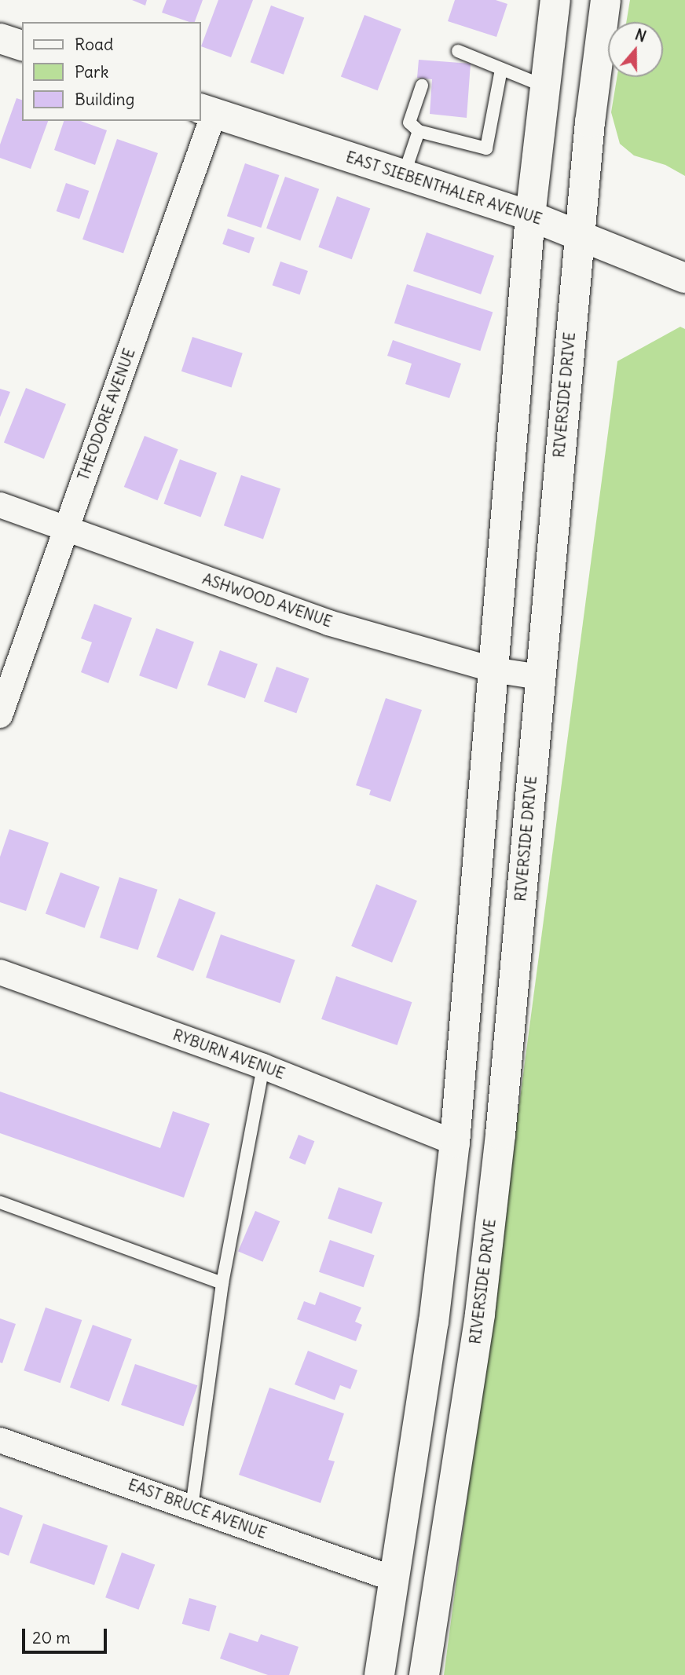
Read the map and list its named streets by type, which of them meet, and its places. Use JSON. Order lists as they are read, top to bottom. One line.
{"streets":{"main road":["EAST SIEBENTHALER AVENUE","RIVERSIDE DRIVE"],"street":["THEODORE AVENUE","ASHWOOD AVENUE","RYBURN AVENUE","EAST BRUCE AVENUE"]},"crossings":[["EAST SIEBENTHALER AVENUE","RIVERSIDE DRIVE"],["EAST SIEBENTHALER AVENUE","THEODORE AVENUE"],["RIVERSIDE DRIVE","ASHWOOD AVENUE"],["THEODORE AVENUE","ASHWOOD AVENUE"]],"legend":["Road","Park","Building"],"scale_bar":"20 m","north":"top"}
